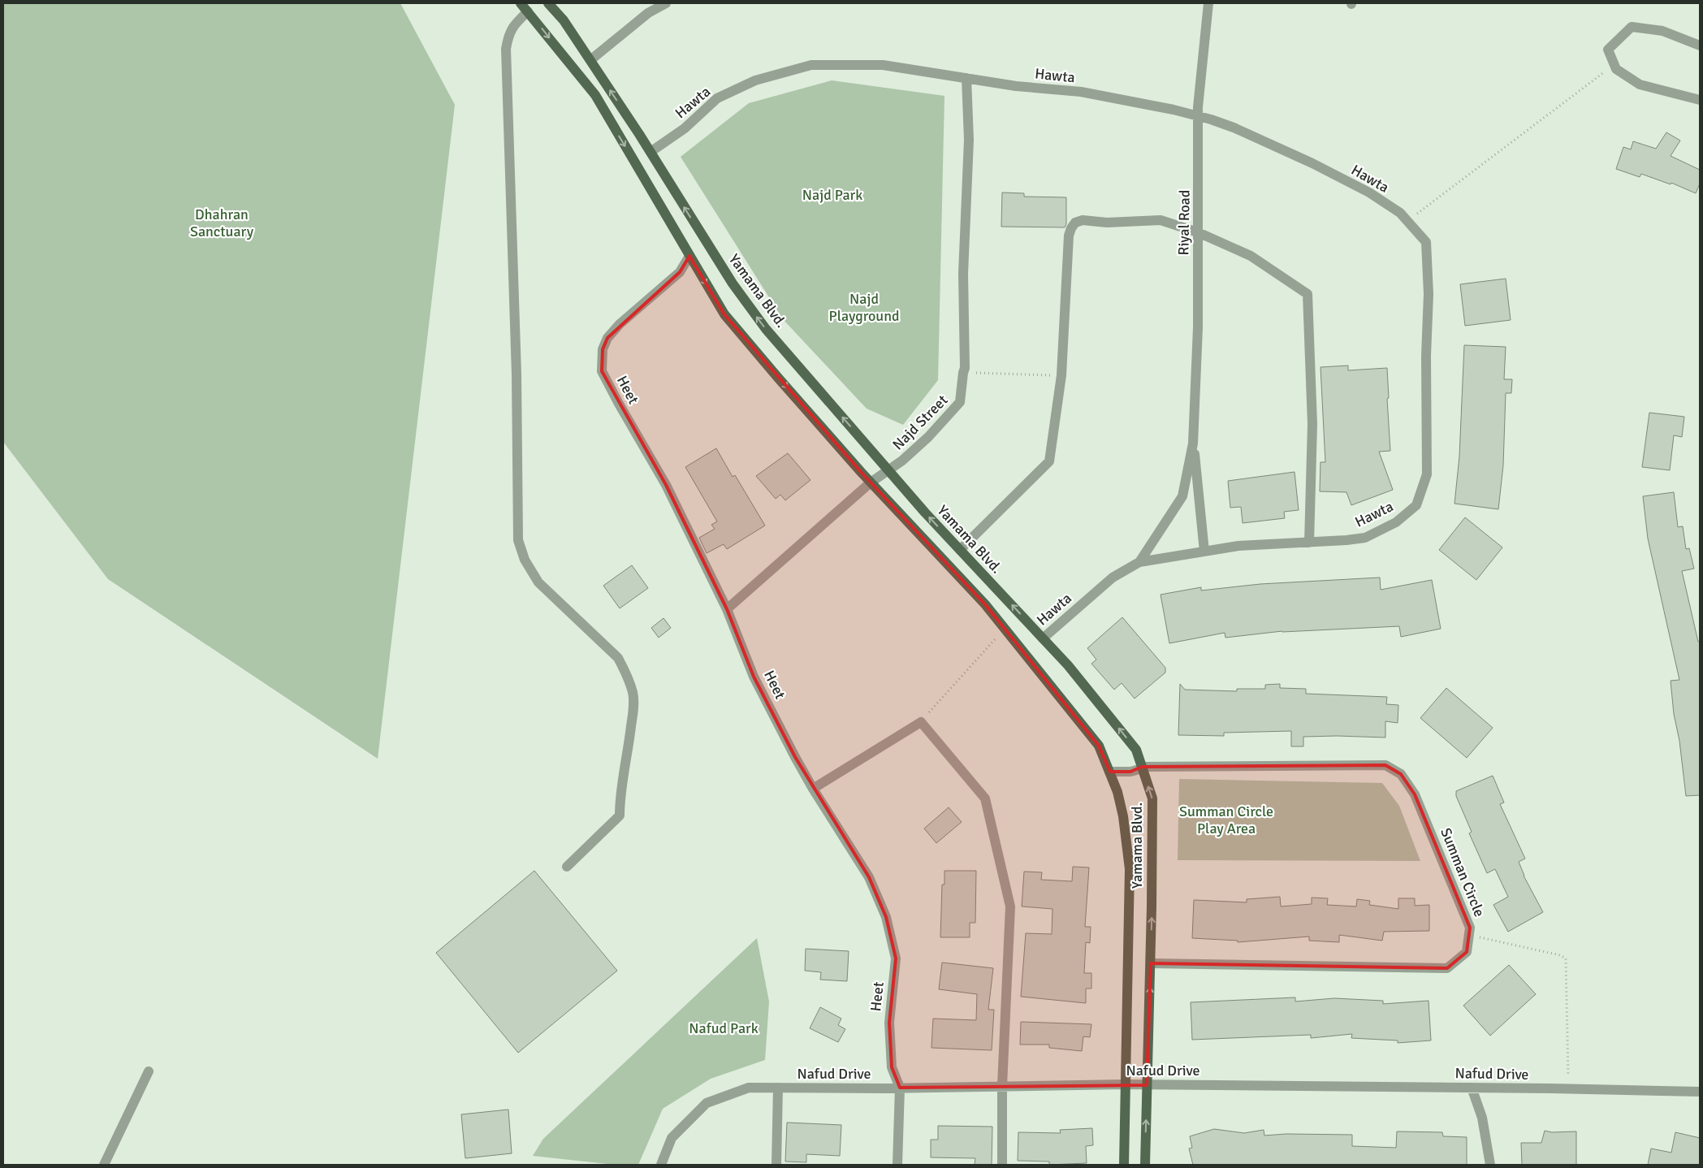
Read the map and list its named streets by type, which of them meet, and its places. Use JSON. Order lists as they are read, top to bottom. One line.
{"streets":{"main road":["Yamama Blvd."],"street":["Hawta","Riyal Road","Heet","Najd Street","Summan Circle","Nafud Drive"]},"crossings":[["Hawta","Riyal Road"],["Hawta","Yamama Blvd."],["Hawta","Najd Street"],["Yamama Blvd.","Heet"],["Yamama Blvd.","Najd Street"],["Yamama Blvd.","Summan Circle"],["Yamama Blvd.","Nafud Drive"],["Heet","Najd Street"],["Heet","Nafud Drive"]],"parks":["Najd Park","Dhahran Sanctuary","Najd Playground","Summan Circle Play Area","Nafud Park"]}
